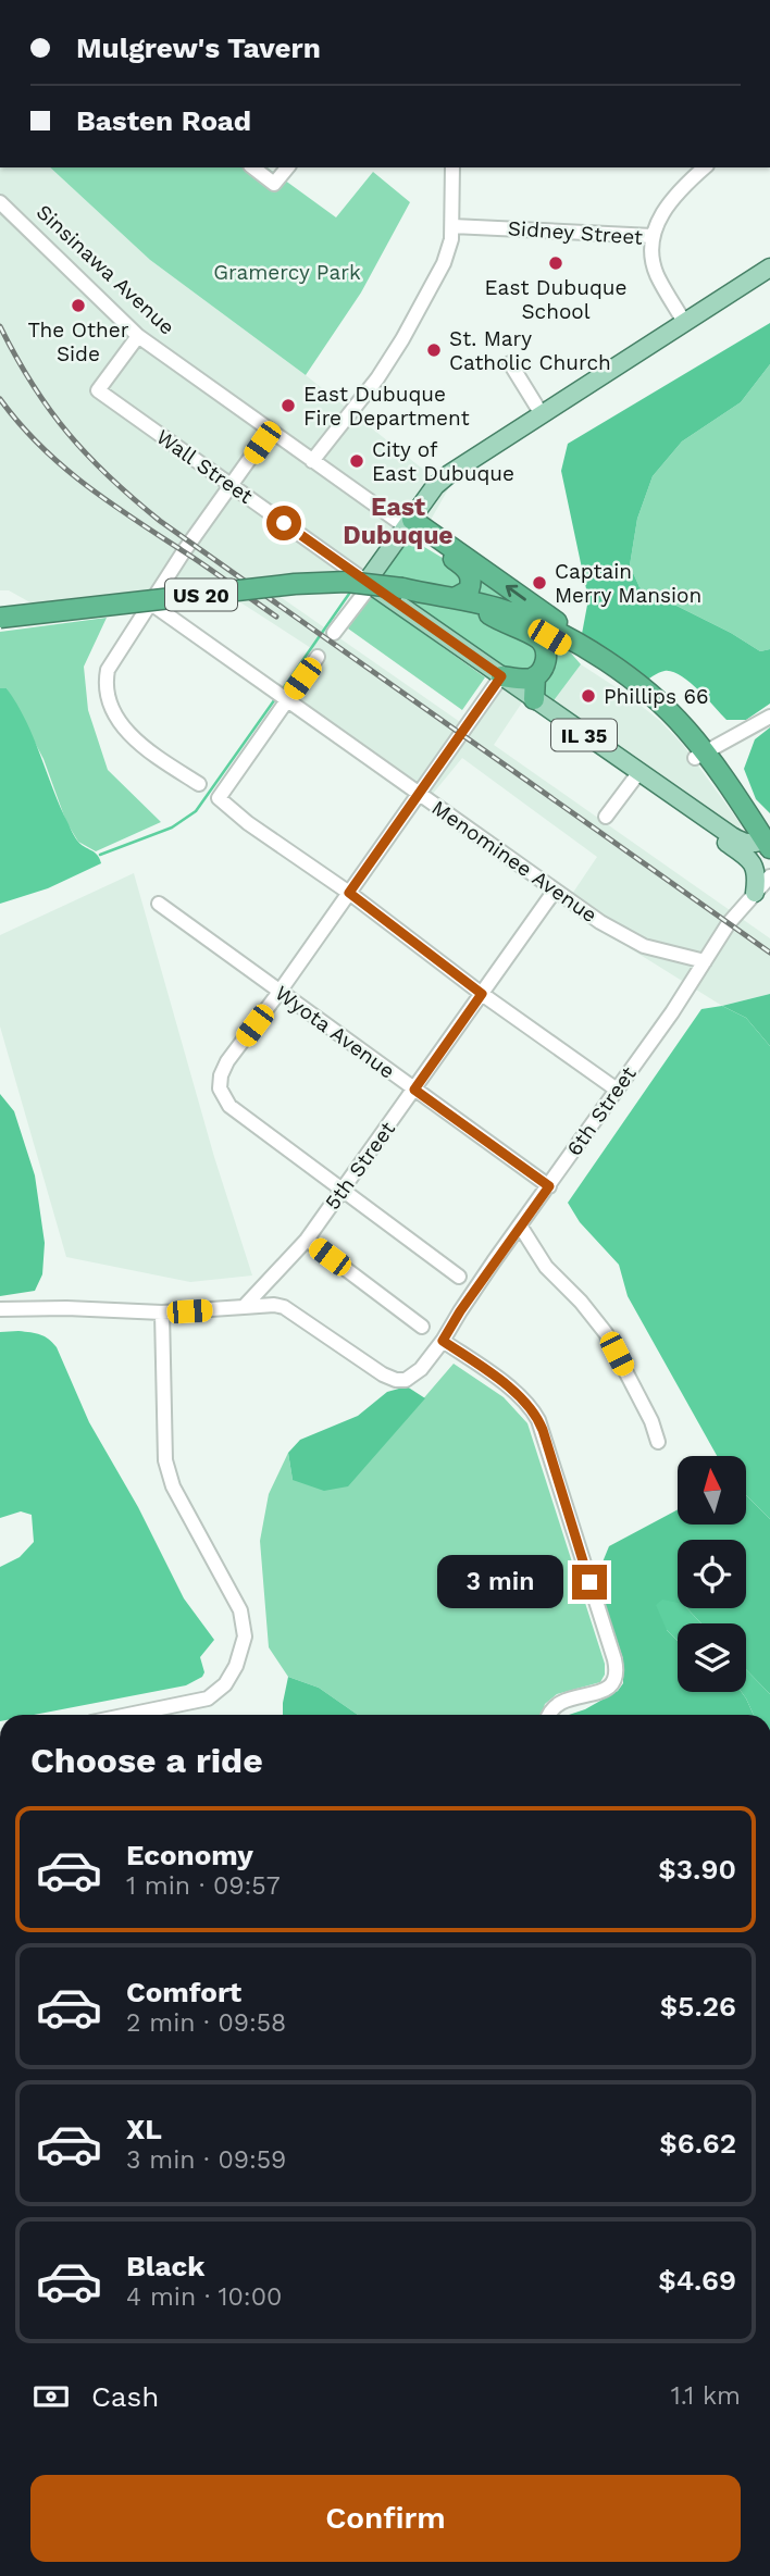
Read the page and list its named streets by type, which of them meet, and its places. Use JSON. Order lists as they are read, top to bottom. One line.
{"streets":{"highway":["US 20"],"main road":["Wall Street","IL 35"],"street":["Sidney Street","Sinsinawa Avenue","Menominee Avenue","Wyota Avenue","6th Street","5th Street"]},"crossings":[["Sinsinawa Avenue","Wall Street"],["Wall Street","US 20"],["Menominee Avenue","6th Street"],["Menominee Avenue","5th Street"],["Wyota Avenue","6th Street"],["Wyota Avenue","5th Street"],["6th Street","5th Street"]],"districts":["East Dubuque"],"parks":["Gramercy Park"],"places":["East Dubuque School","The Other Side","St. Mary Catholic Church","East Dubuque Fire Department","City of East Dubuque","Captain Merry Mansion","Phillips 66"],"north":"top","page":{"banner":["Mulgrew's Tavern","Basten Road"],"bubble":"3 min","heading":"Choose a ride","list":[{"name":"Economy","note":"1 min · 09:57","value":"$3.90"},{"name":"Comfort","note":"2 min · 09:58","value":"$5.26"},{"name":"XL","note":"3 min · 09:59","value":"$6.62"},{"name":"Black","note":"4 min · 10:00","value":"$4.69"}],"pay":["Cash","1.1 km"],"buttons":"Confirm"}}
